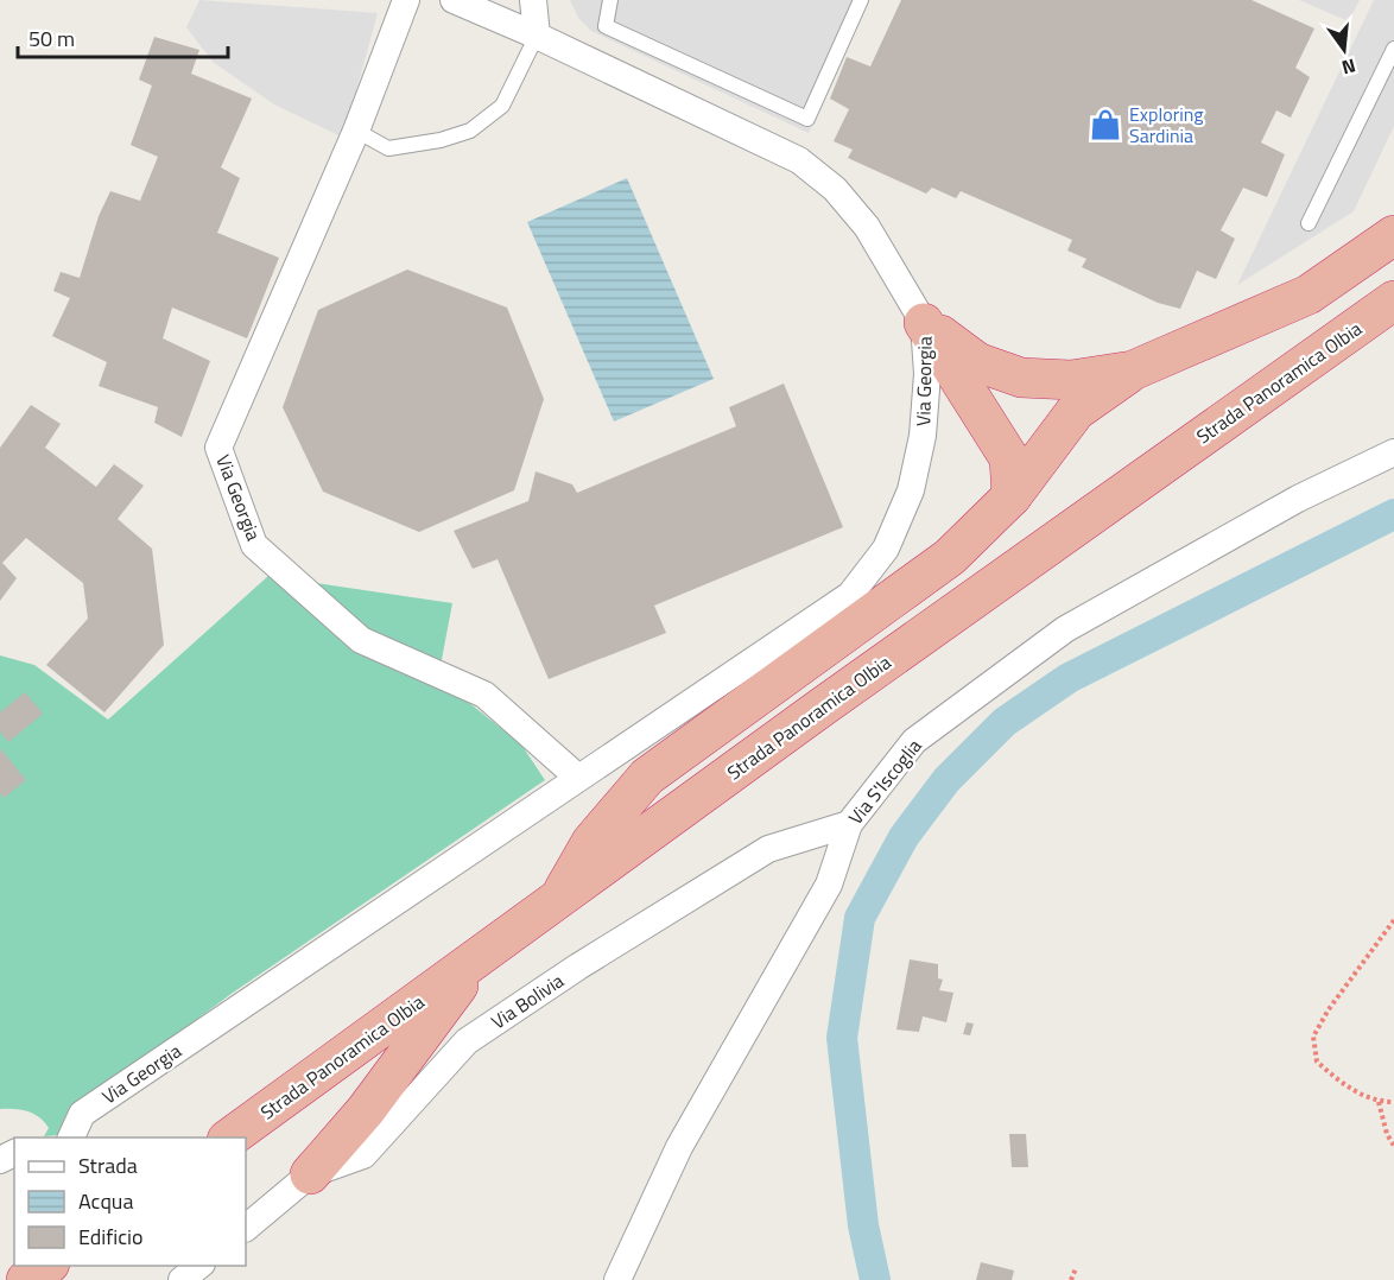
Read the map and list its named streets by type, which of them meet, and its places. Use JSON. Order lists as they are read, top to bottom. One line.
{"streets":{"highway":["Strada Panoramica Olbia"],"street":["Via Georgia","Via S'Iscoglia","Via Bolivia"]},"crossings":[["Via S'Iscoglia","Via Bolivia"]],"places":{"shop":["Exploring Sardinia"]},"legend":["Strada","Acqua","Edificio"],"scale_bar":"50 m","north":"bottom"}
